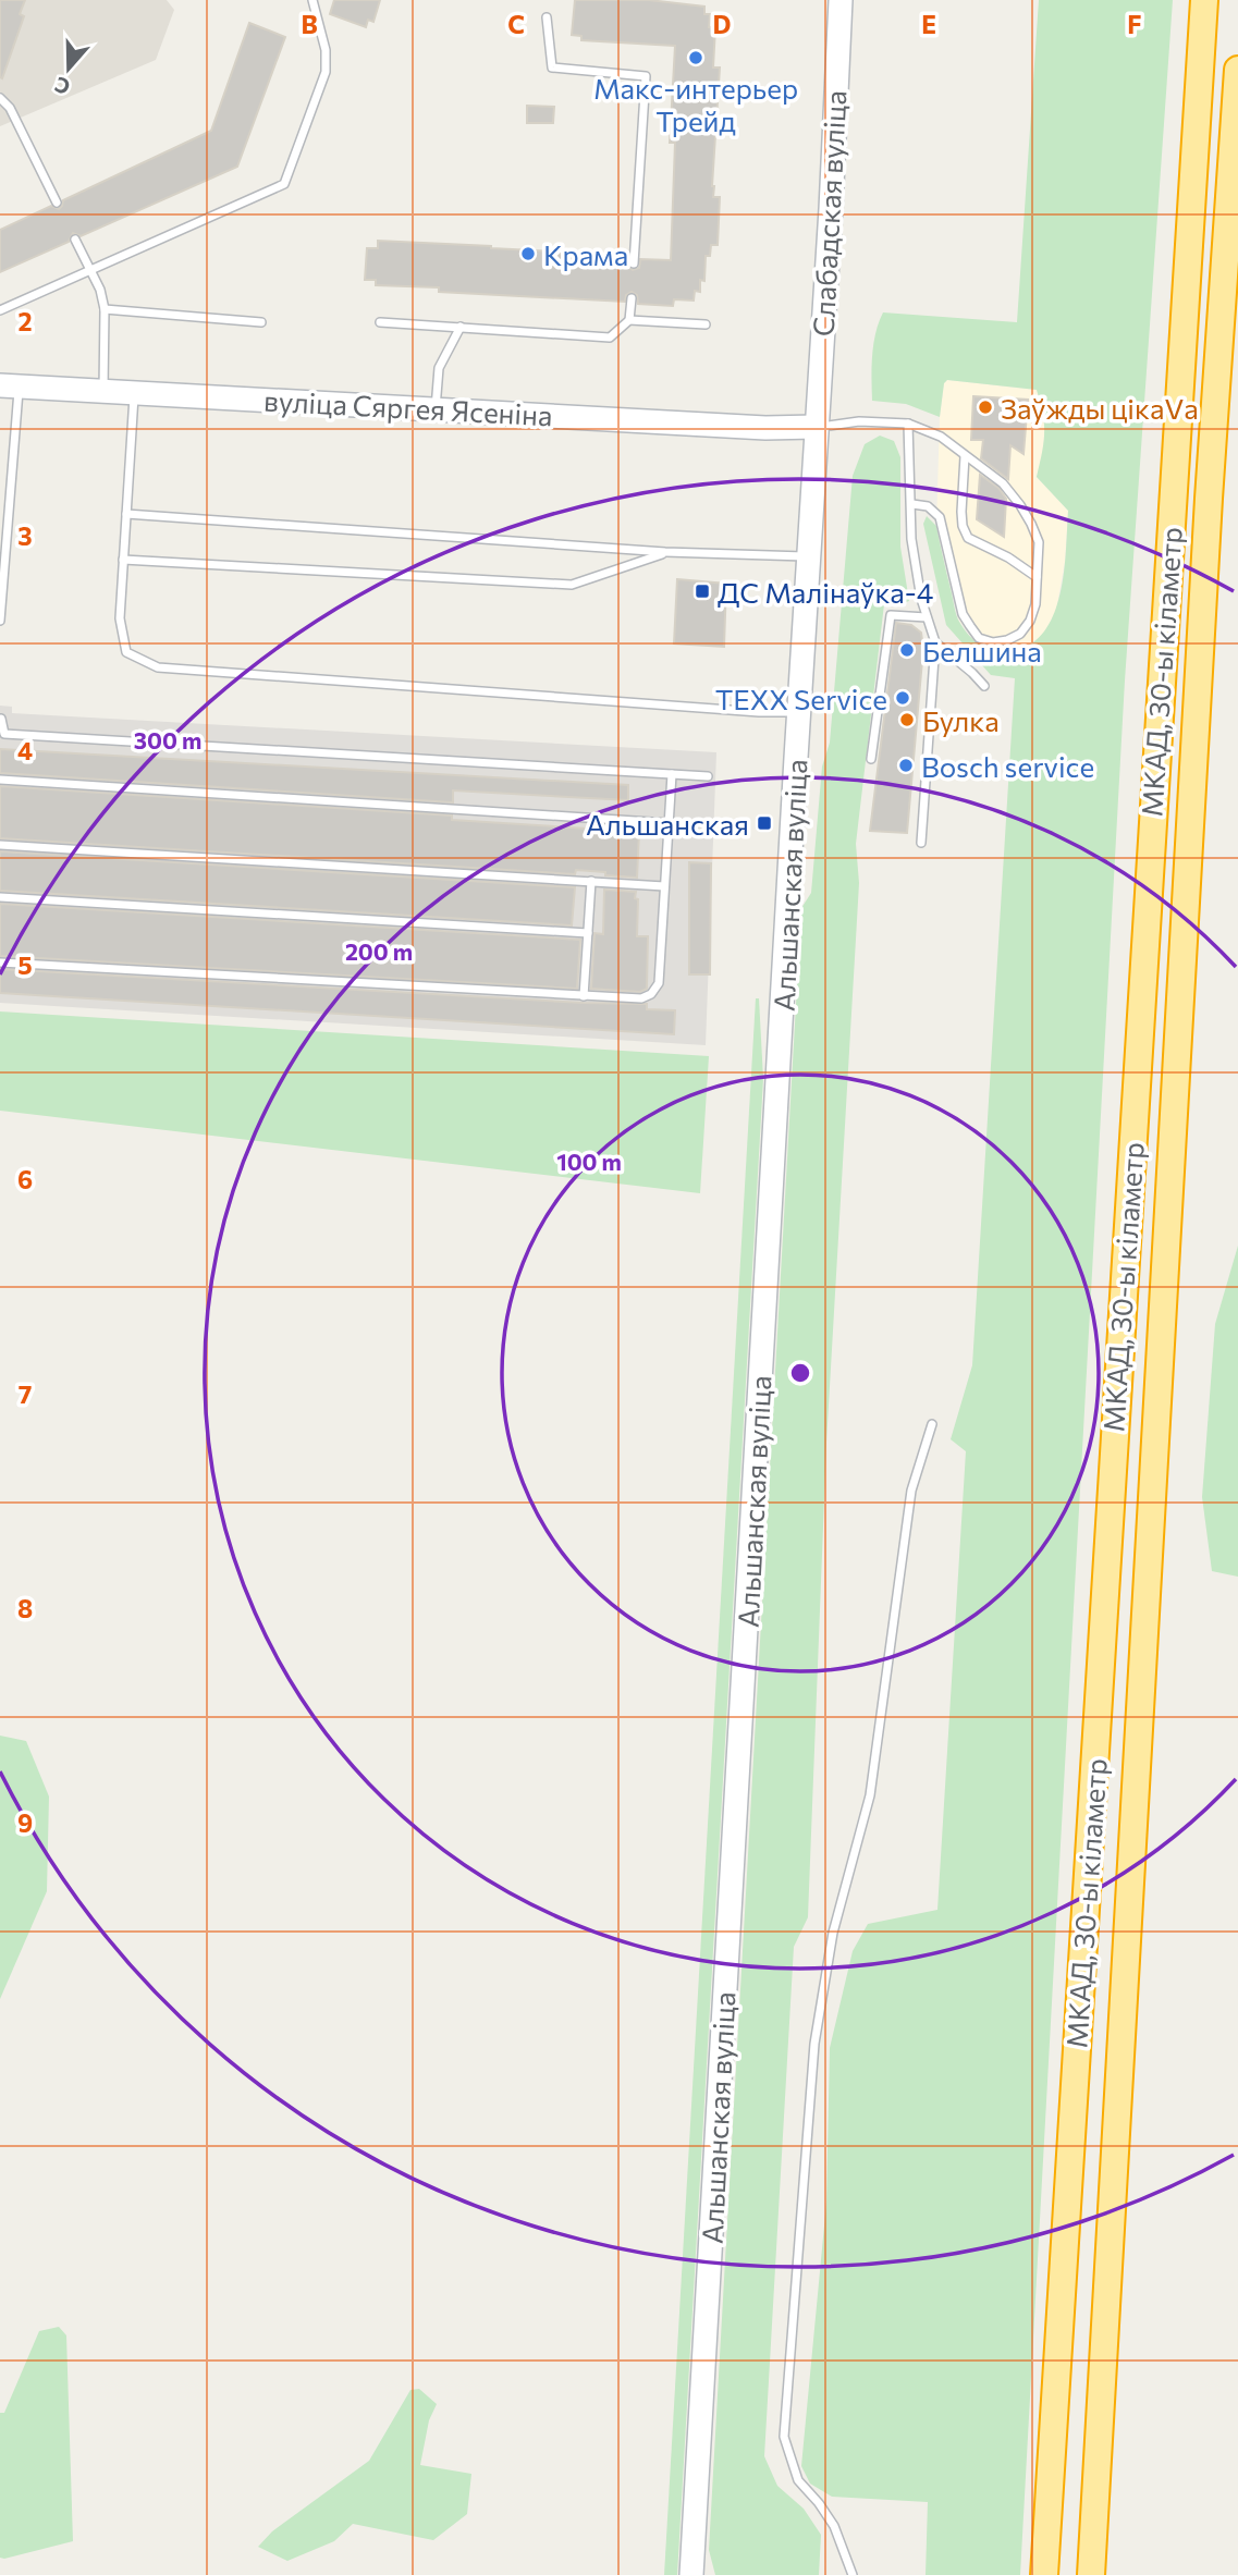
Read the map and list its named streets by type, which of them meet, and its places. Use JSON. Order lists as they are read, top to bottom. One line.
{"streets":{"highway":["МКАД, 30-ы кіламетр"],"main road":["Слабадская вуліца","вуліца Сяргея Ясеніна","Альшанская вуліца"]},"crossings":[["Слабадская вуліца","вуліца Сяргея Ясеніна"],["Слабадская вуліца","Альшанская вуліца"],["вуліца Сяргея Ясеніна","Альшанская вуліца"]],"places":{"other":["Макс-интерьер Трейд","Крама","Заўжды цікаVа","Белшина","TEXX Service","Булка","Bosch service"],"transit":["ДС Малінаўка-4","Альшанская"]},"north":"bottom","grid":{"columns":["B","C","D","E","F"],"rows":["2","3","4","5","6","7","8","9"]},"rings":["300 m","200 m","100 m"]}
